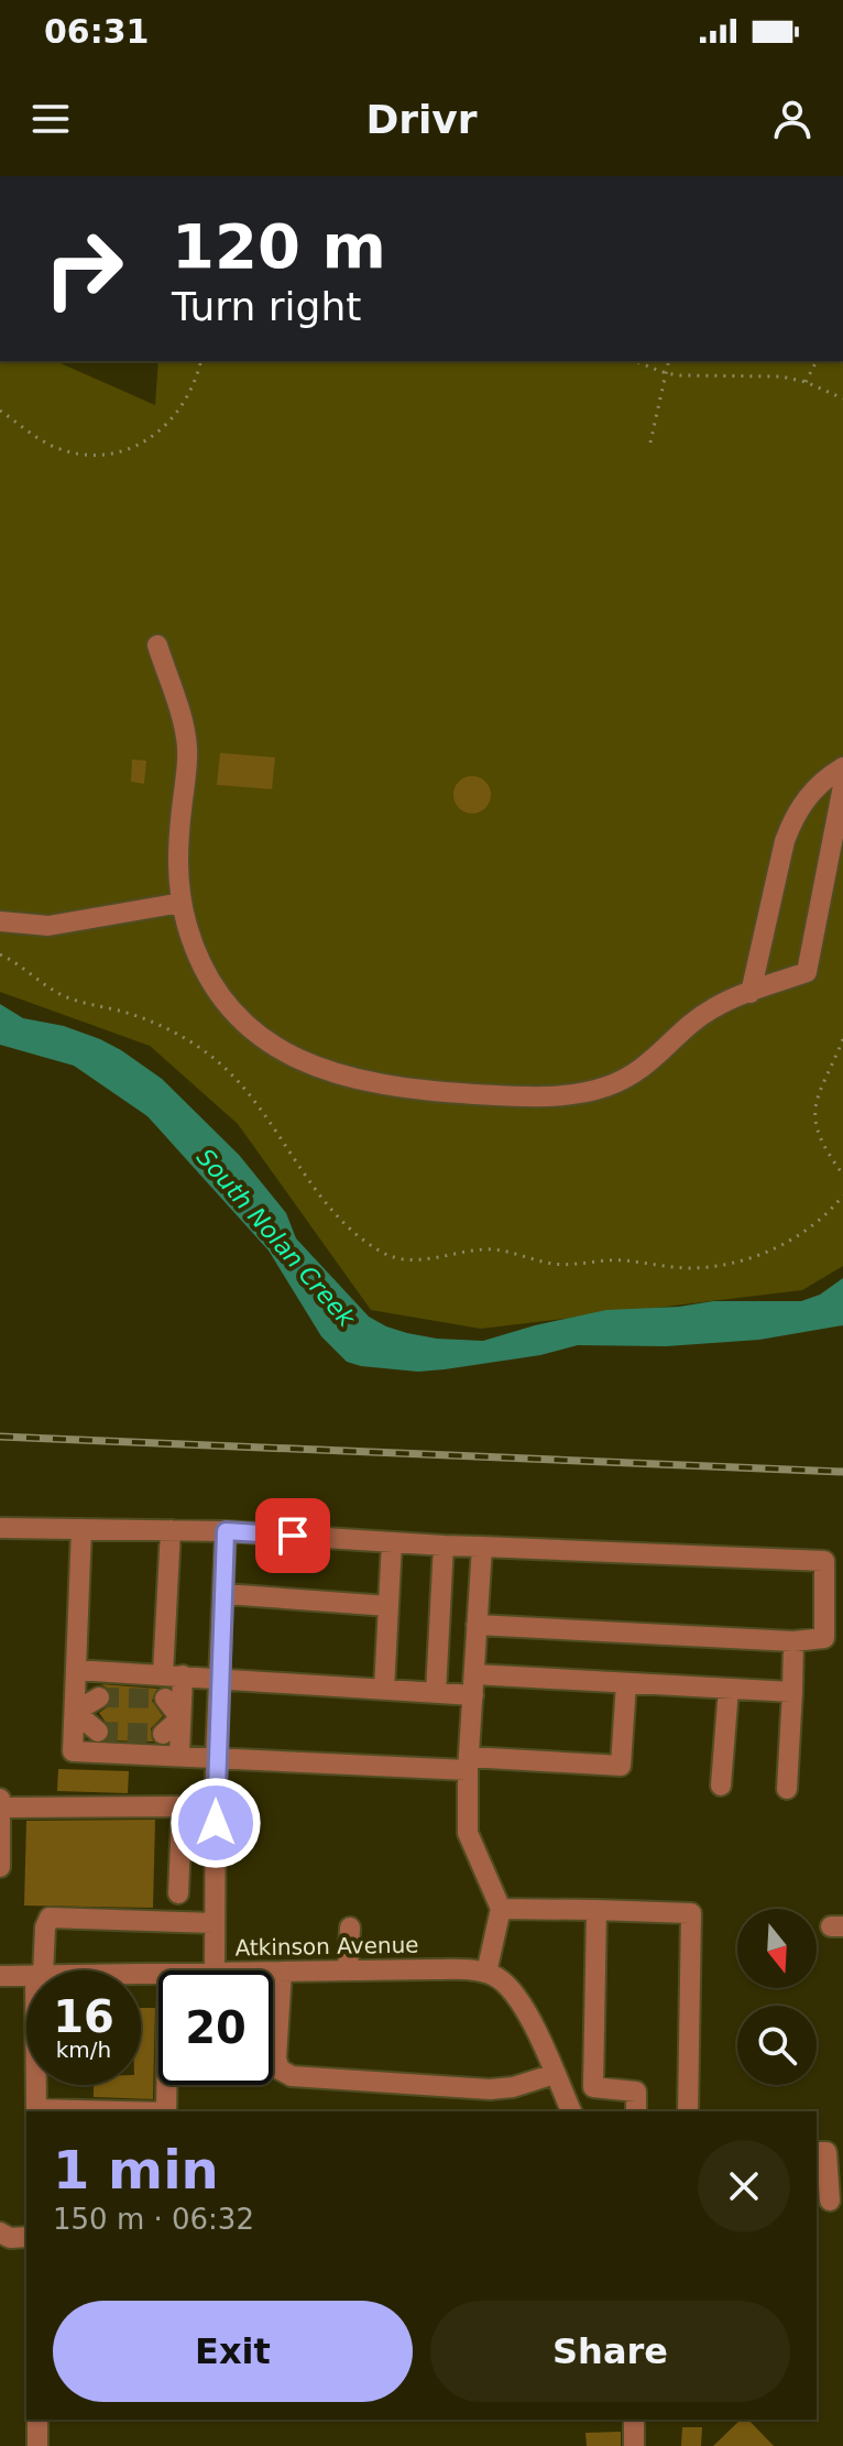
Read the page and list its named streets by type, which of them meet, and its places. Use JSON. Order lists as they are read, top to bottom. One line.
{"streets":{"street":["Atkinson Avenue"]},"water":["South Nolan Creek"],"north":"bottom","page":{"status":"06:31","header":"Drivr","turn":["120 m","Turn right"],"speed":"16 km/h","limit":"20","heading":["1 min","150 m · 06:32"],"buttons":["Exit","Share"]}}
